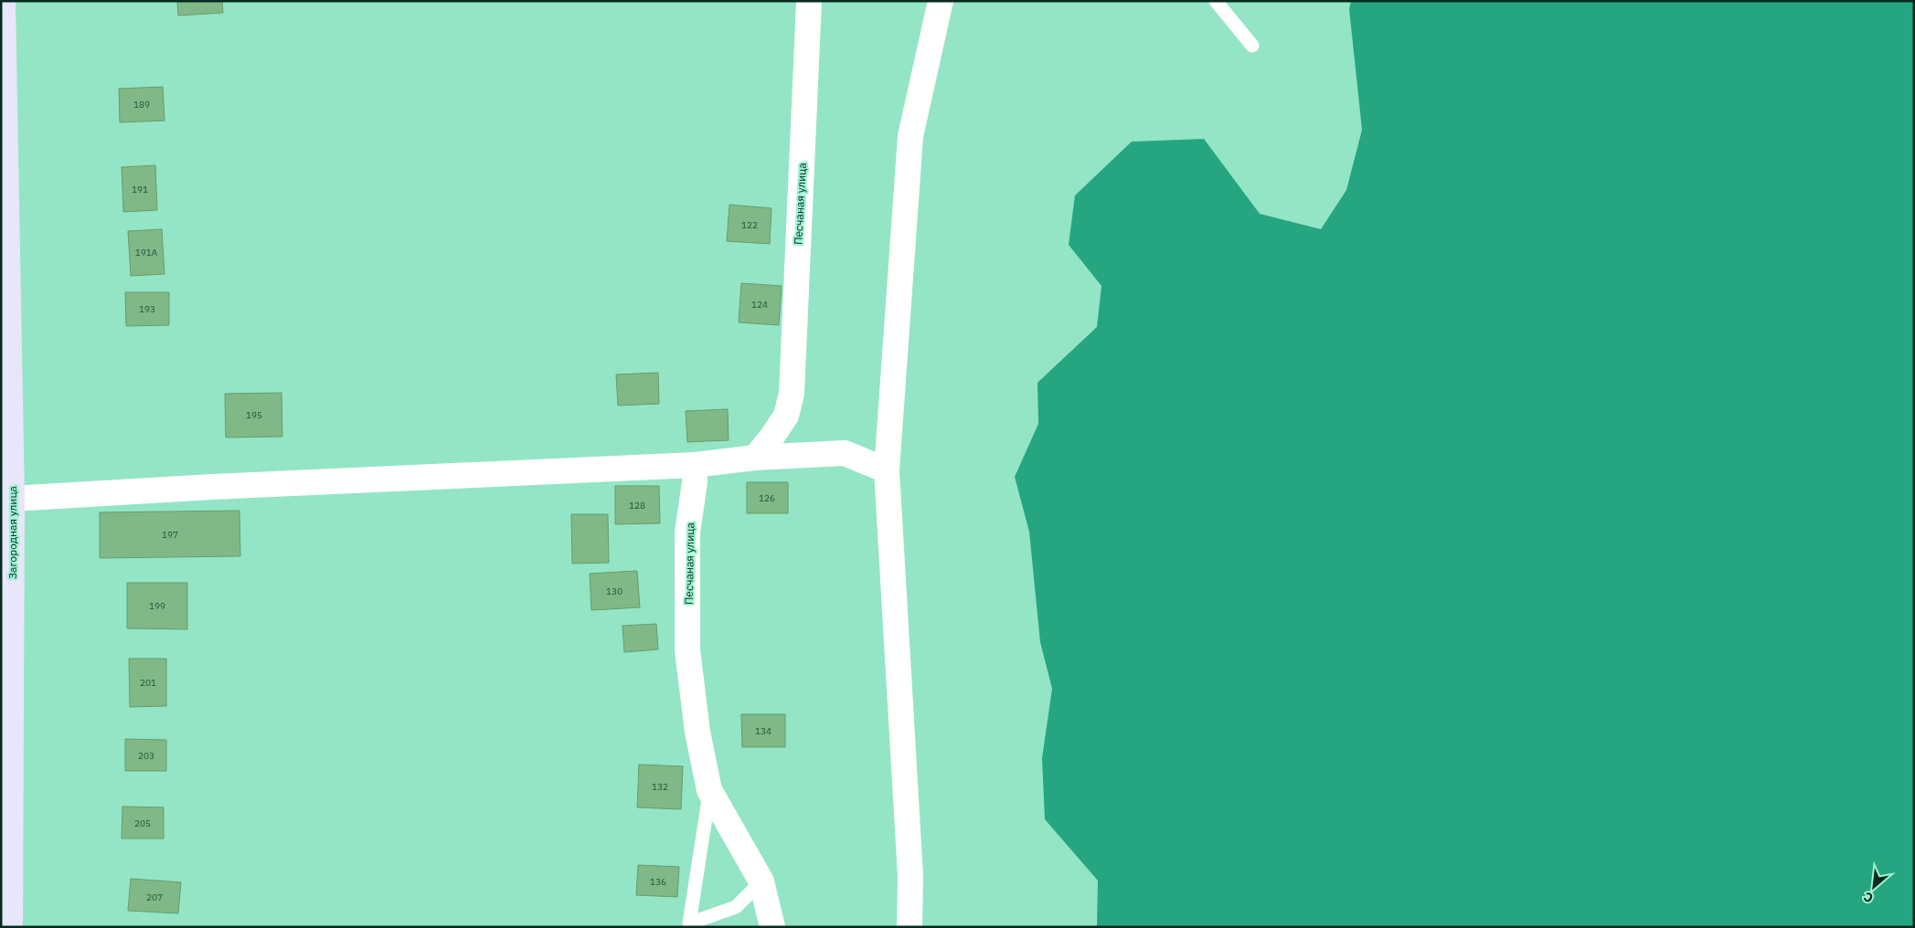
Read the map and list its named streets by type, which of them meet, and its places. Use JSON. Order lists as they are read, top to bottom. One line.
{"streets":{"street":["Песчаная улица","Загородная улица"]},"house_numbers":["189","191","122","191А","124","193","195","126","128","197","130","199","201","134","203","132","205","136","207"],"north":"bottom left"}
